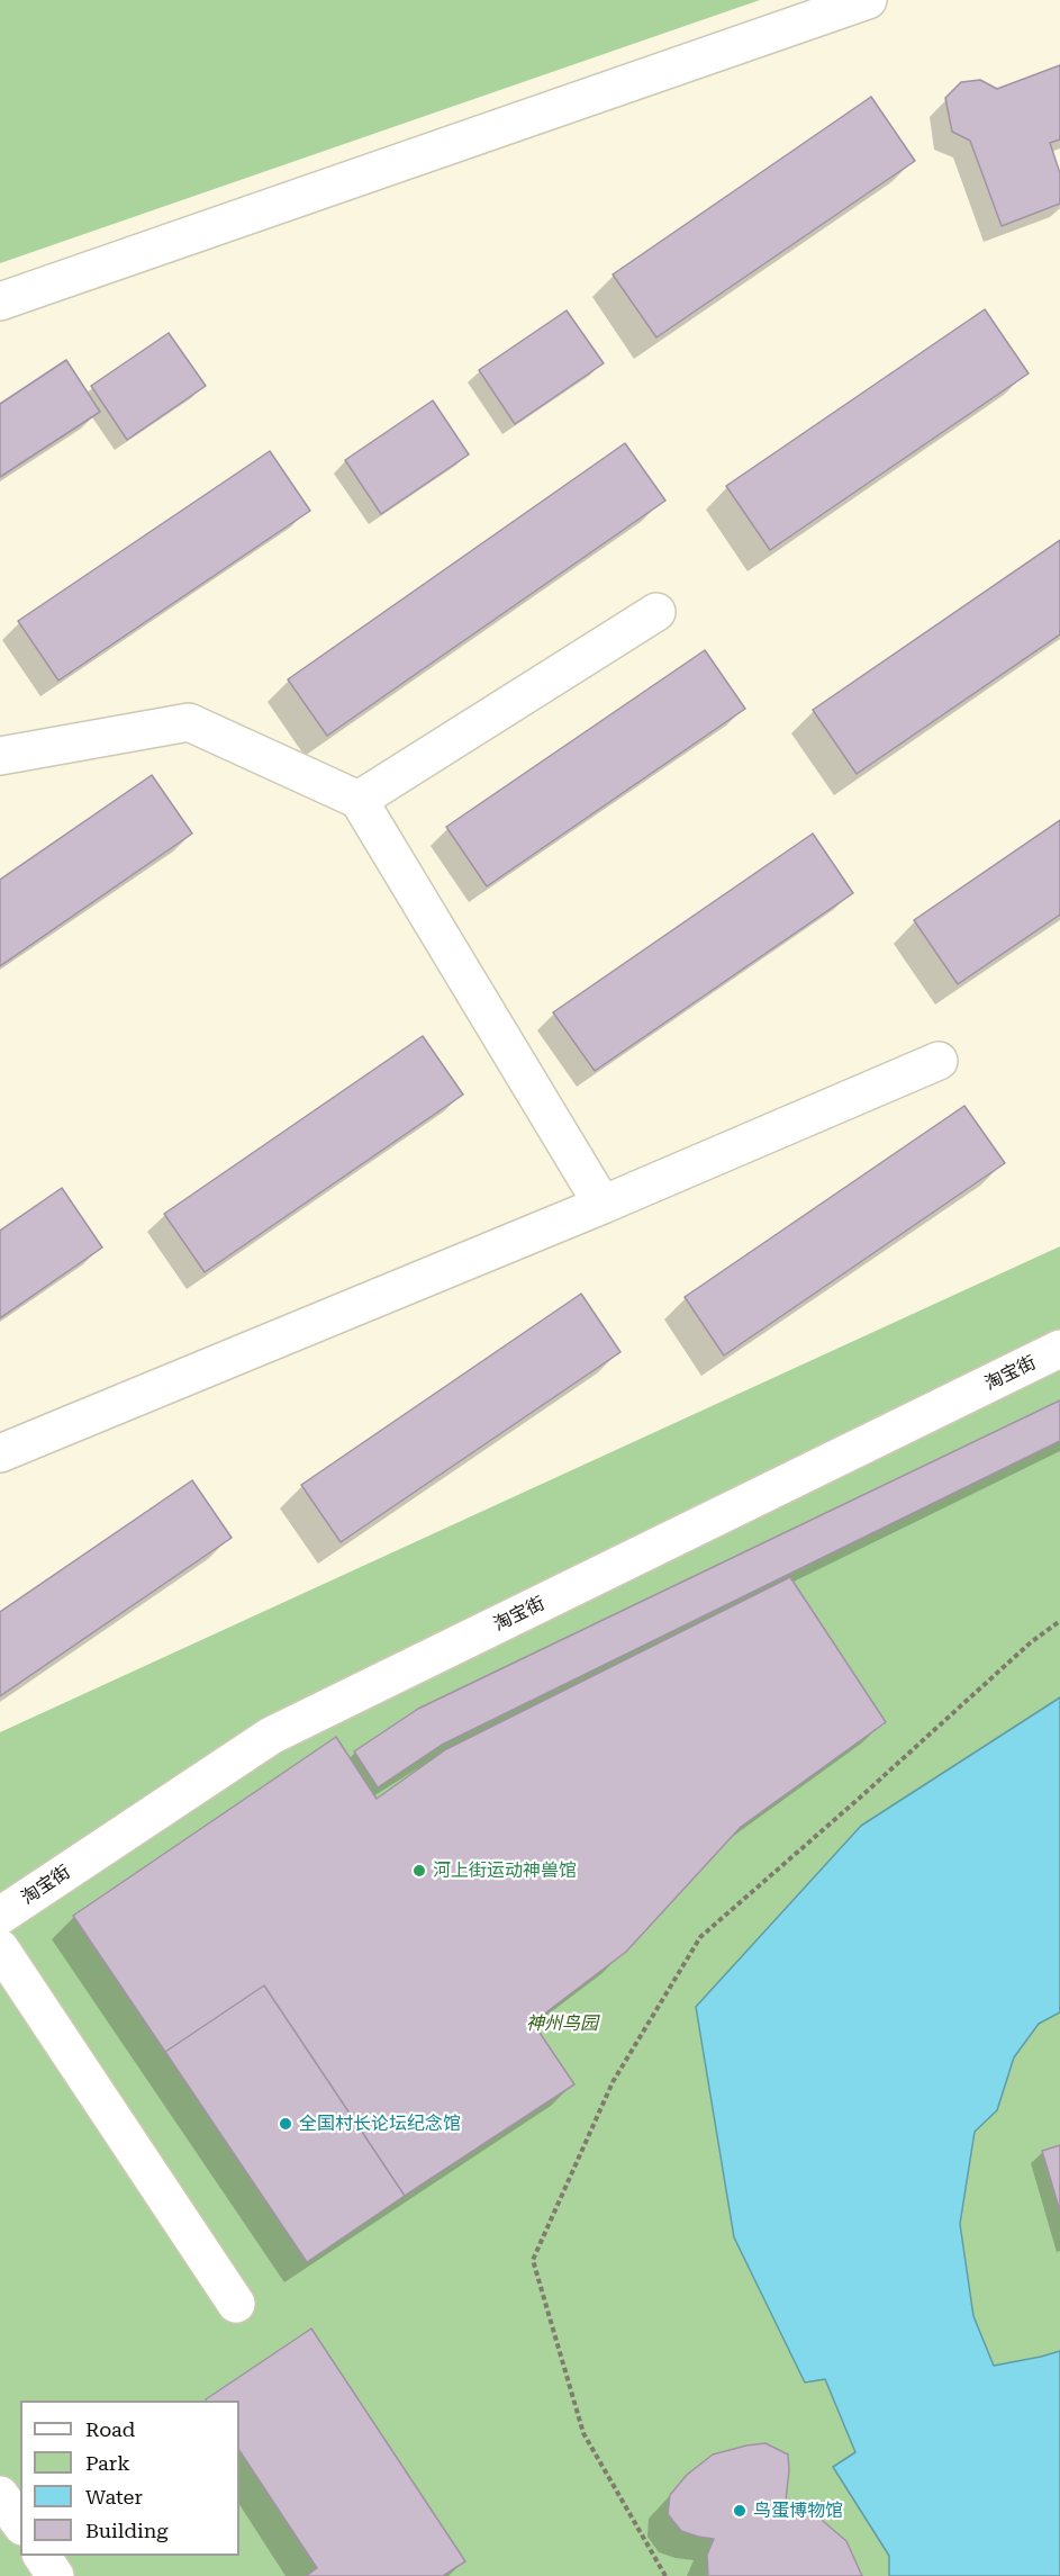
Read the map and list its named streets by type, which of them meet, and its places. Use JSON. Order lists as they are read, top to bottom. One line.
{"streets":{"street":["淘宝街"]},"parks":["神州鸟园"],"places":["河上街运动神兽馆","全国村长论坛纪念馆","鸟蛋博物馆"],"legend":["Road","Park","Water","Building"]}
